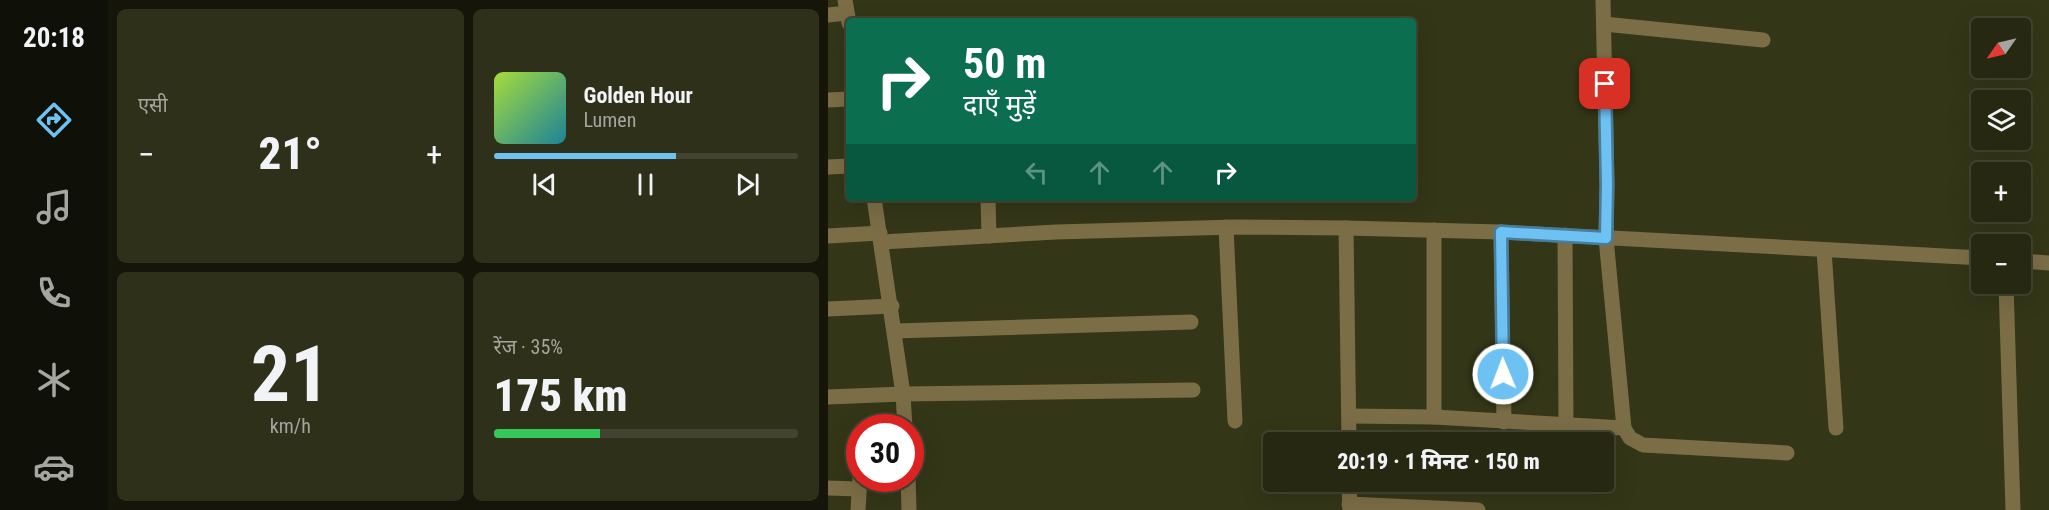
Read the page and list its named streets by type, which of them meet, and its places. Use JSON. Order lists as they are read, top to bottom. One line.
{"north":"bottom left","page":{"tabs":"20:18","tile":["एसी",["21","km/h"],["रेंज · 35%","175 km"]],"map_buttons":["+","−"],"turn":["50 m","दाएँ मुड़ें"],"song":["Golden Hour","Lumen"],"heat":["−","21°","+"],"limit":"30","trip":"20:19 · 1 मिनट · 150 m"}}
